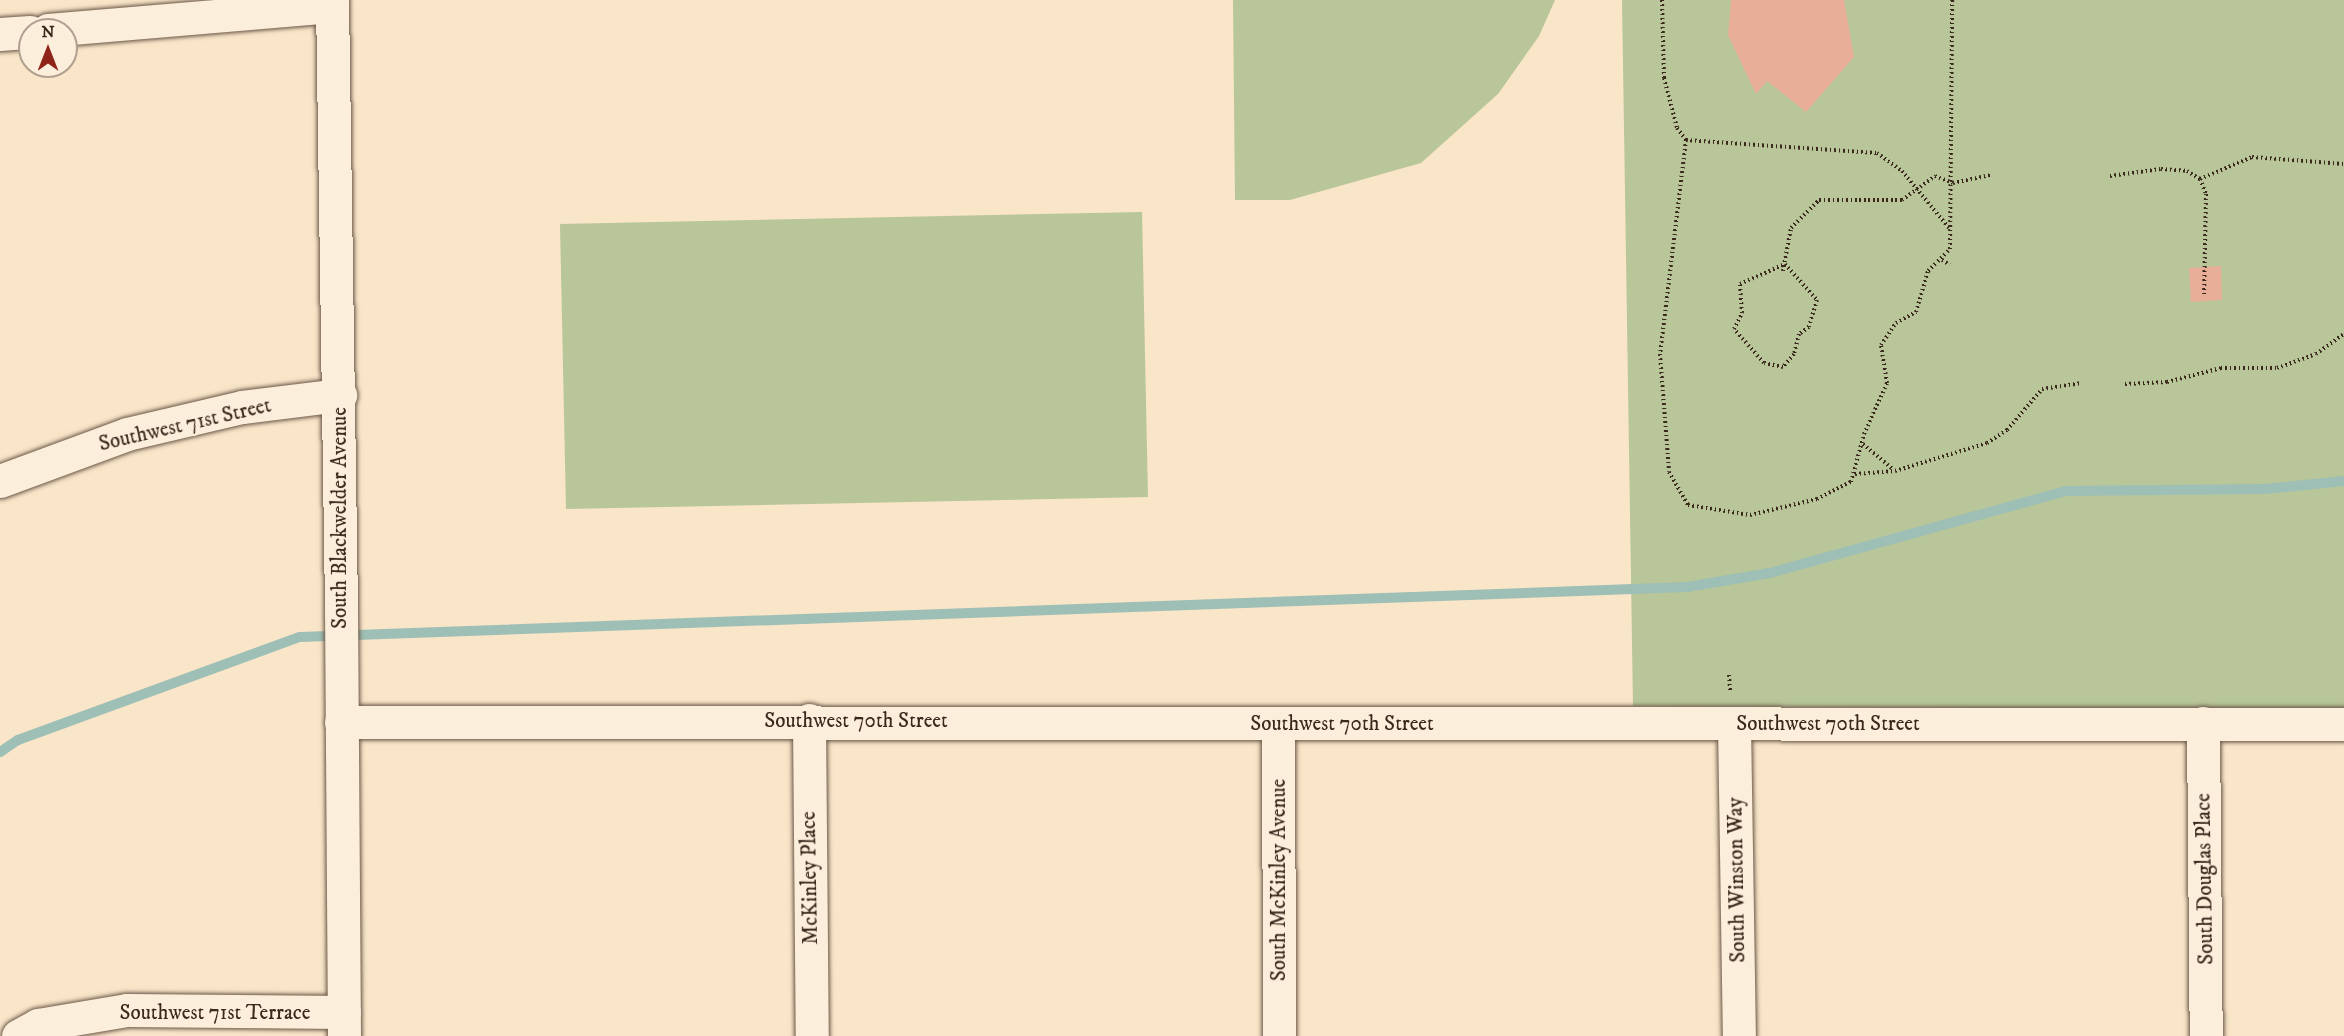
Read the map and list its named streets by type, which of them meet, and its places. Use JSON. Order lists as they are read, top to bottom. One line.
{"streets":{"street":["Southwest 71st Street","South Blackwelder Avenue","Southwest 70th Street","McKinley Place","South Douglas Place","South McKinley Avenue","South Winston Way","Southwest 71st Terrace"]},"crossings":[["Southwest 71st Street","South Blackwelder Avenue"],["South Blackwelder Avenue","Southwest 70th Street"],["South Blackwelder Avenue","Southwest 71st Terrace"],["Southwest 70th Street","McKinley Place"],["Southwest 70th Street","South Douglas Place"],["Southwest 70th Street","South McKinley Avenue"],["Southwest 70th Street","South Winston Way"]],"north":"top"}
